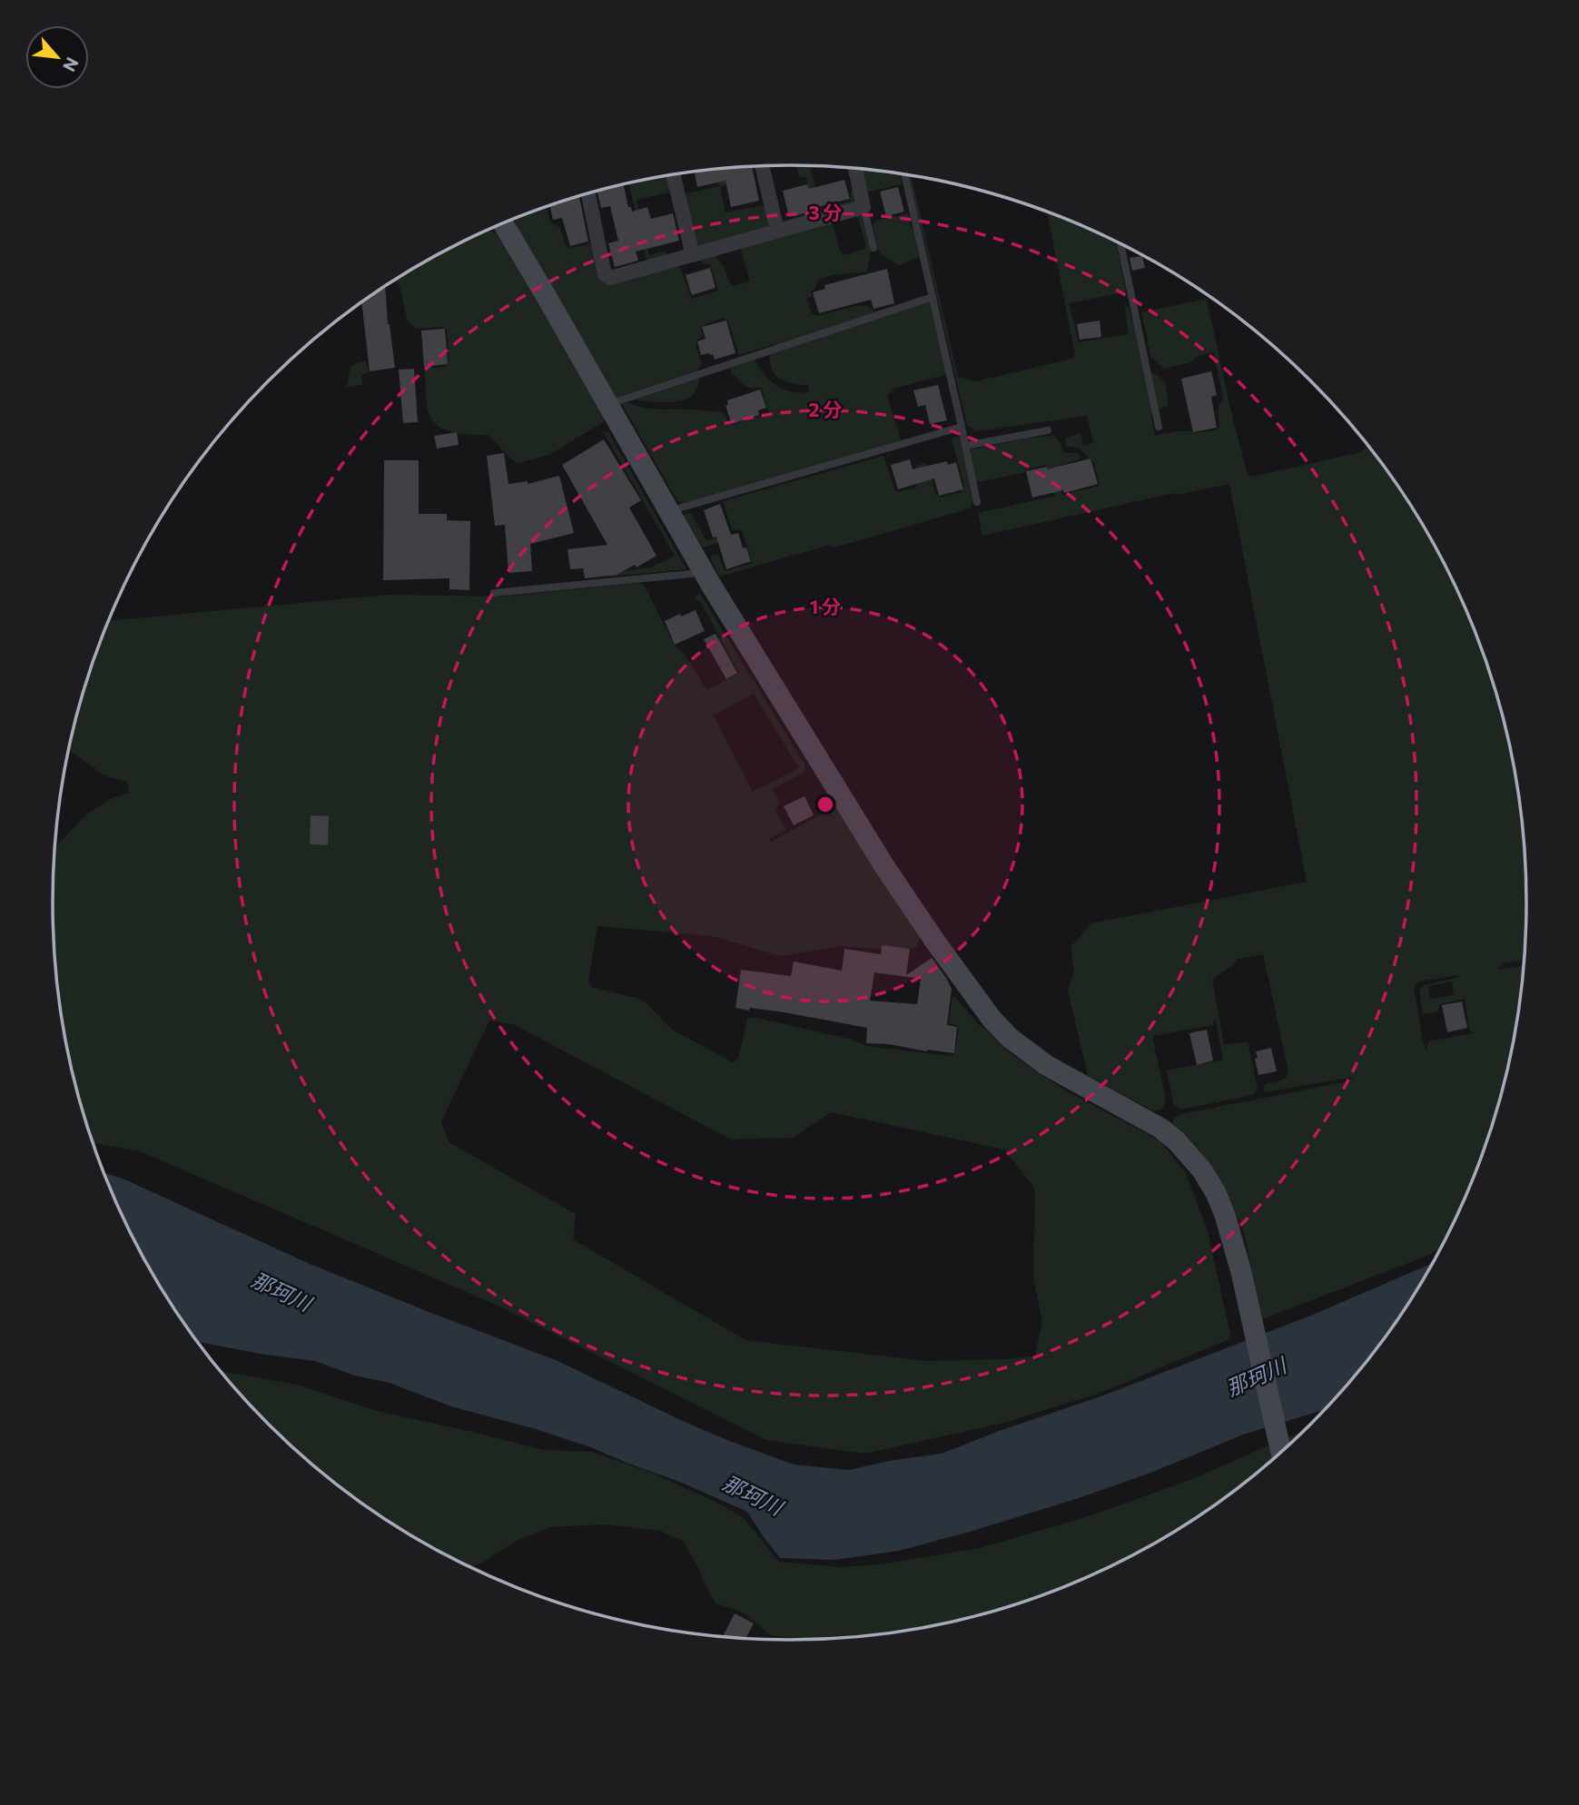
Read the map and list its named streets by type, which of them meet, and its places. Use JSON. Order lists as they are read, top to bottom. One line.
{"water":["那珂川"],"north":"bottom right","rings":["3 分","2 分","1 分"]}
